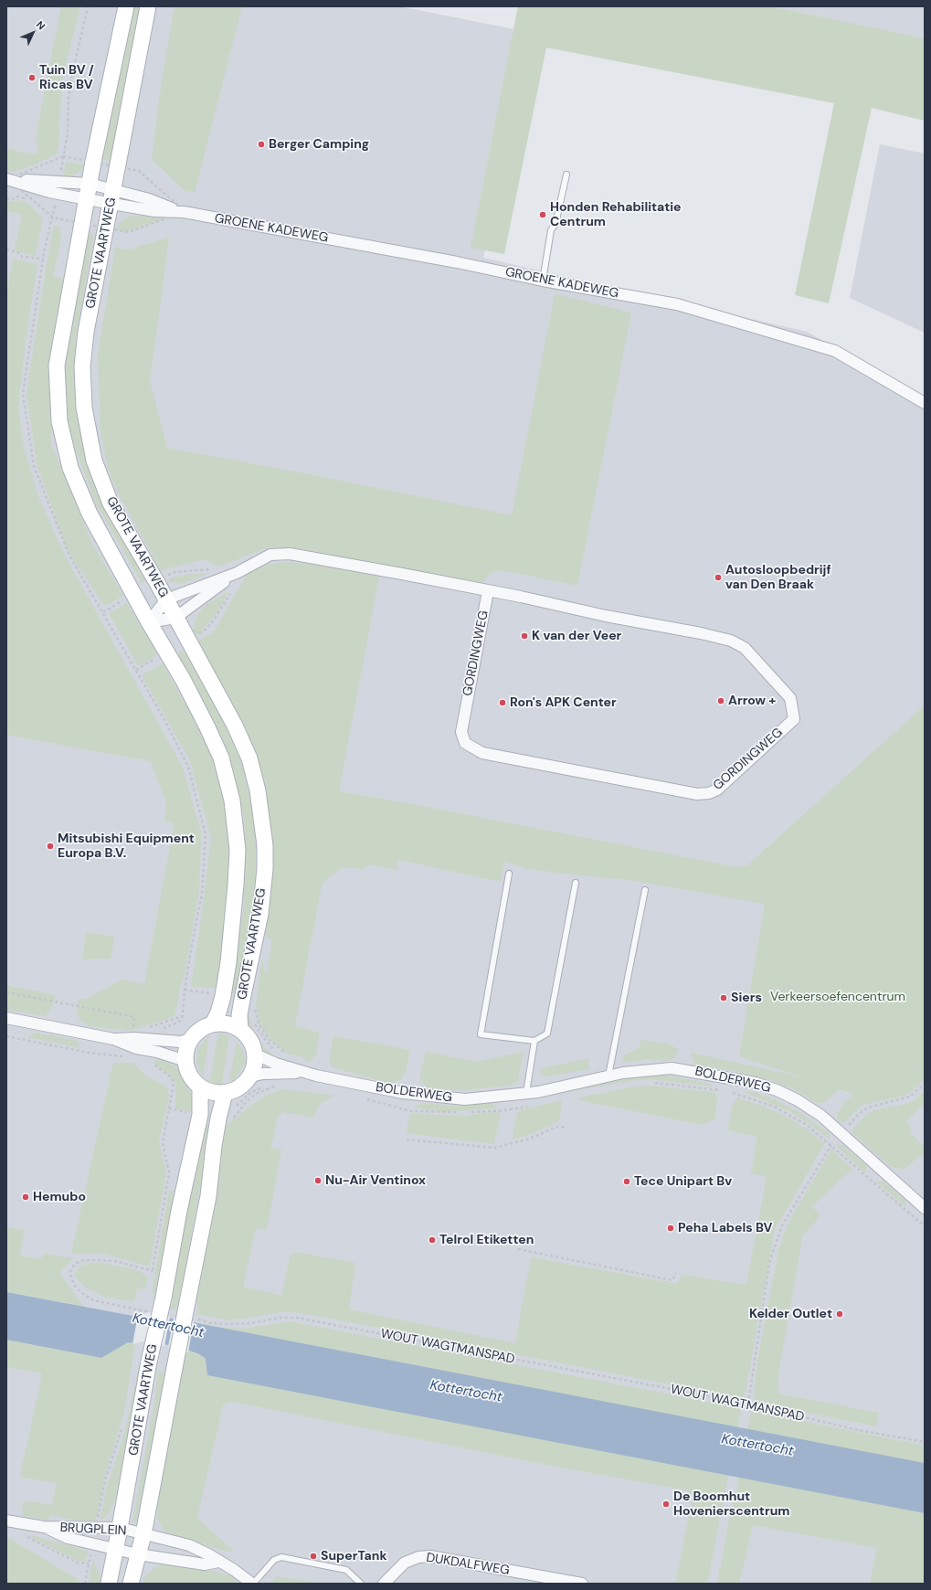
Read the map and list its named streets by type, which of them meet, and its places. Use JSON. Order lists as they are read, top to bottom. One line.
{"streets":{"main road":["GROTE VAARTWEG"],"street":["GROENE KADEWEG","GORDINGWEG","BOLDERWEG","BRUGPLEIN","DUKDALFWEG"],"path":["WOUT WAGTMANSPAD"]},"crossings":[["GROENE KADEWEG","GROTE VAARTWEG"],["GROTE VAARTWEG","GORDINGWEG"],["GROTE VAARTWEG","BOLDERWEG"],["GROTE VAARTWEG","BRUGPLEIN"]],"water":["Kottertocht"],"parks":["Verkeersoefencentrum"],"places":["Tuin BV / Ricas BV","Berger Camping","Honden Rehabilitatie Centrum","Autosloopbedrijf van Den Braak","K van der Veer","Arrow +","Ron's APK Center","Mitsubishi Equipment Europa B.V.","Siers","Nu-Air Ventinox","Tece Unipart Bv","Hemubo","Peha Labels BV","Telrol Etiketten","Kelder Outlet","De Boomhut Hovenierscentrum","SuperTank"],"north":"top right"}
